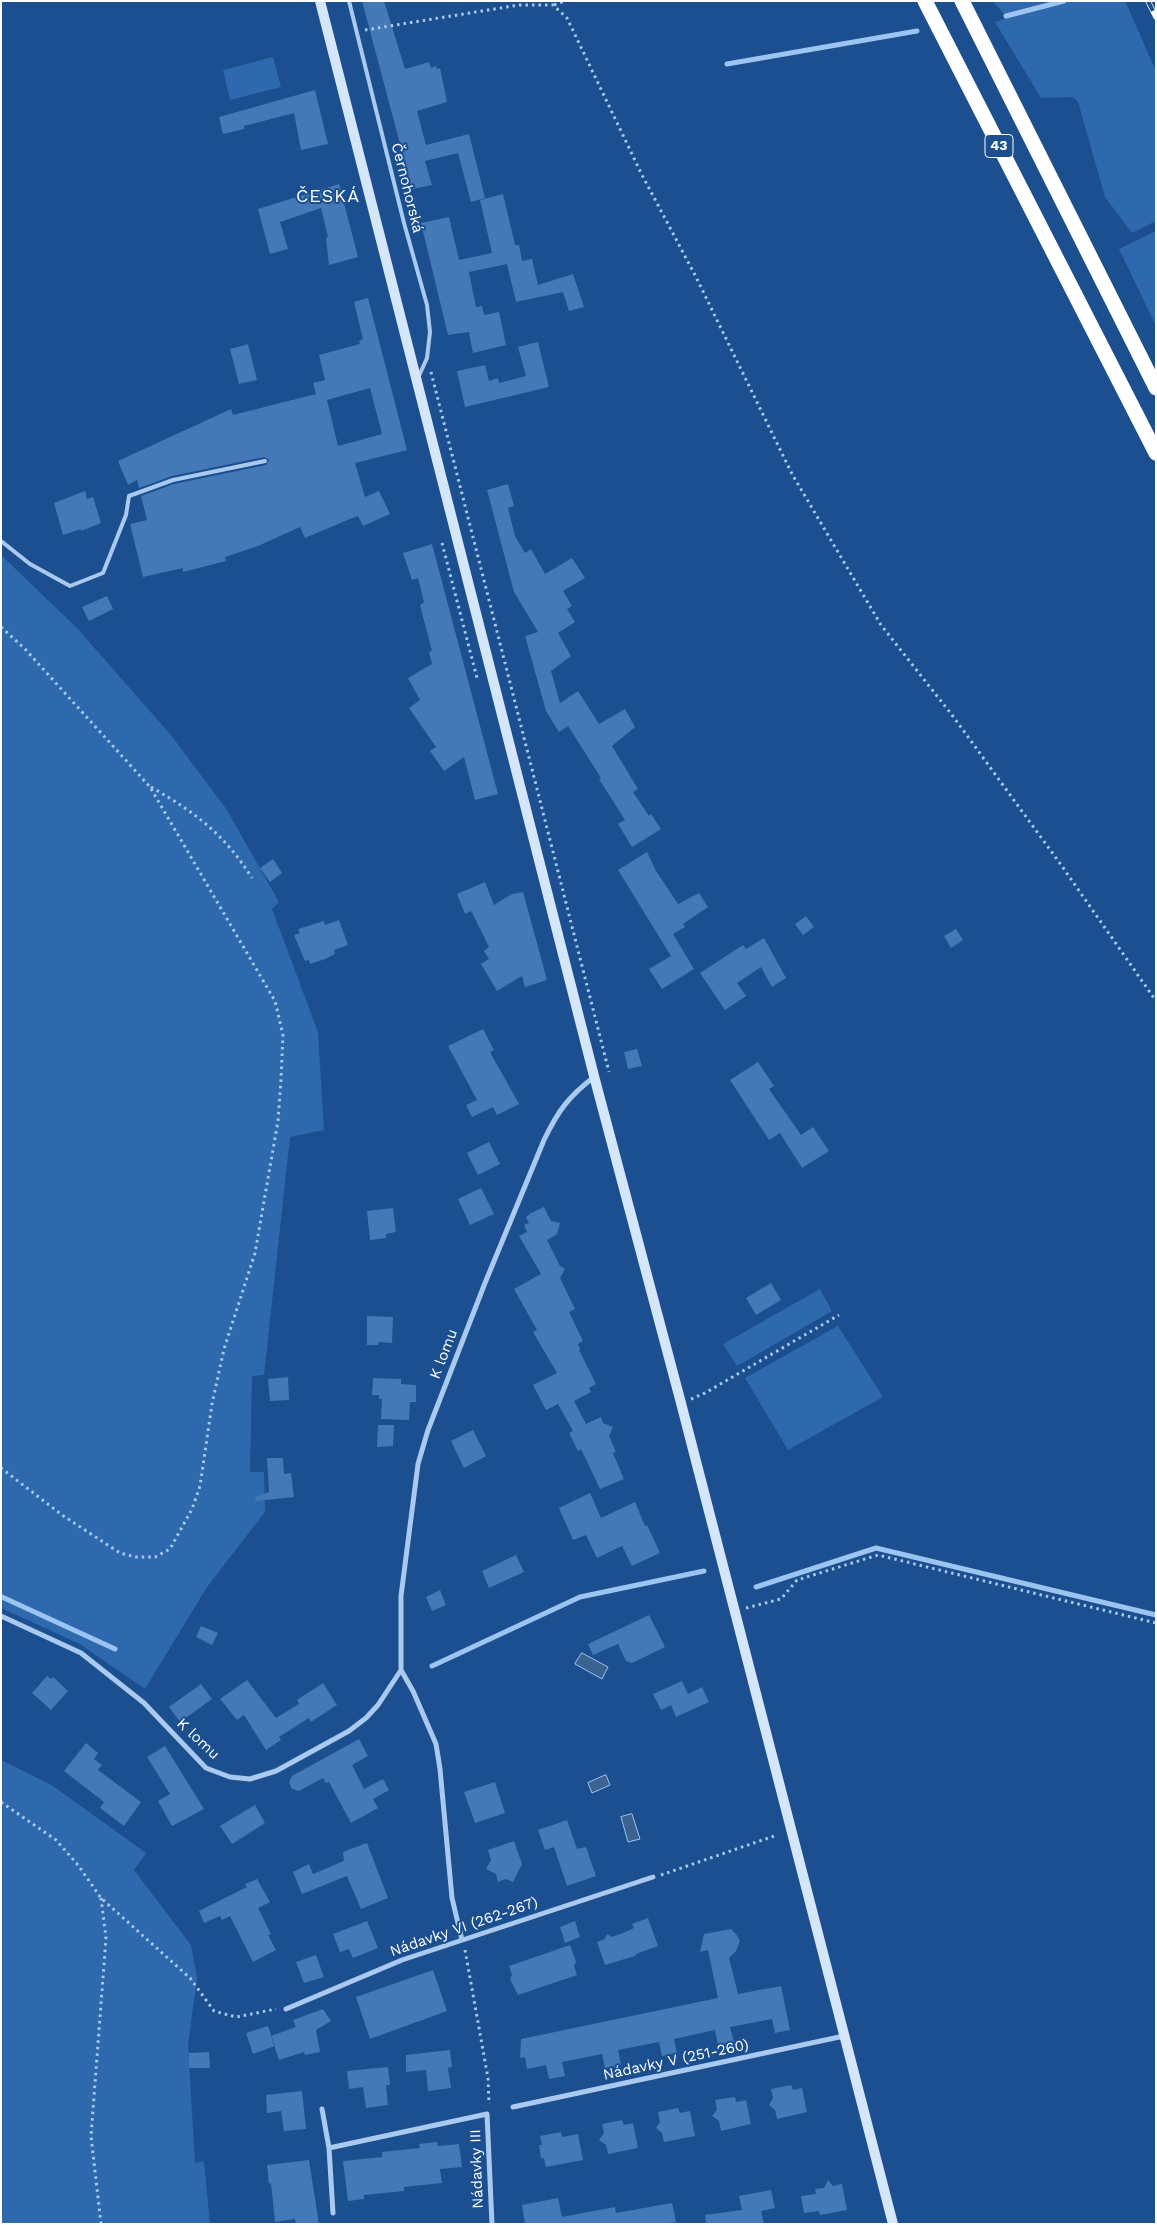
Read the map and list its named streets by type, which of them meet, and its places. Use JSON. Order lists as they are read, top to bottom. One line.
{"streets":{"highway":["43"],"street":["K lomu","Nádavky VI (262-267)","Nádavky V (251-260)","Nádavky III"],"lane":["Černohorská"]},"crossings":[["K lomu","Nádavky VI (262-267)"]],"districts":["ČESKÁ"]}
